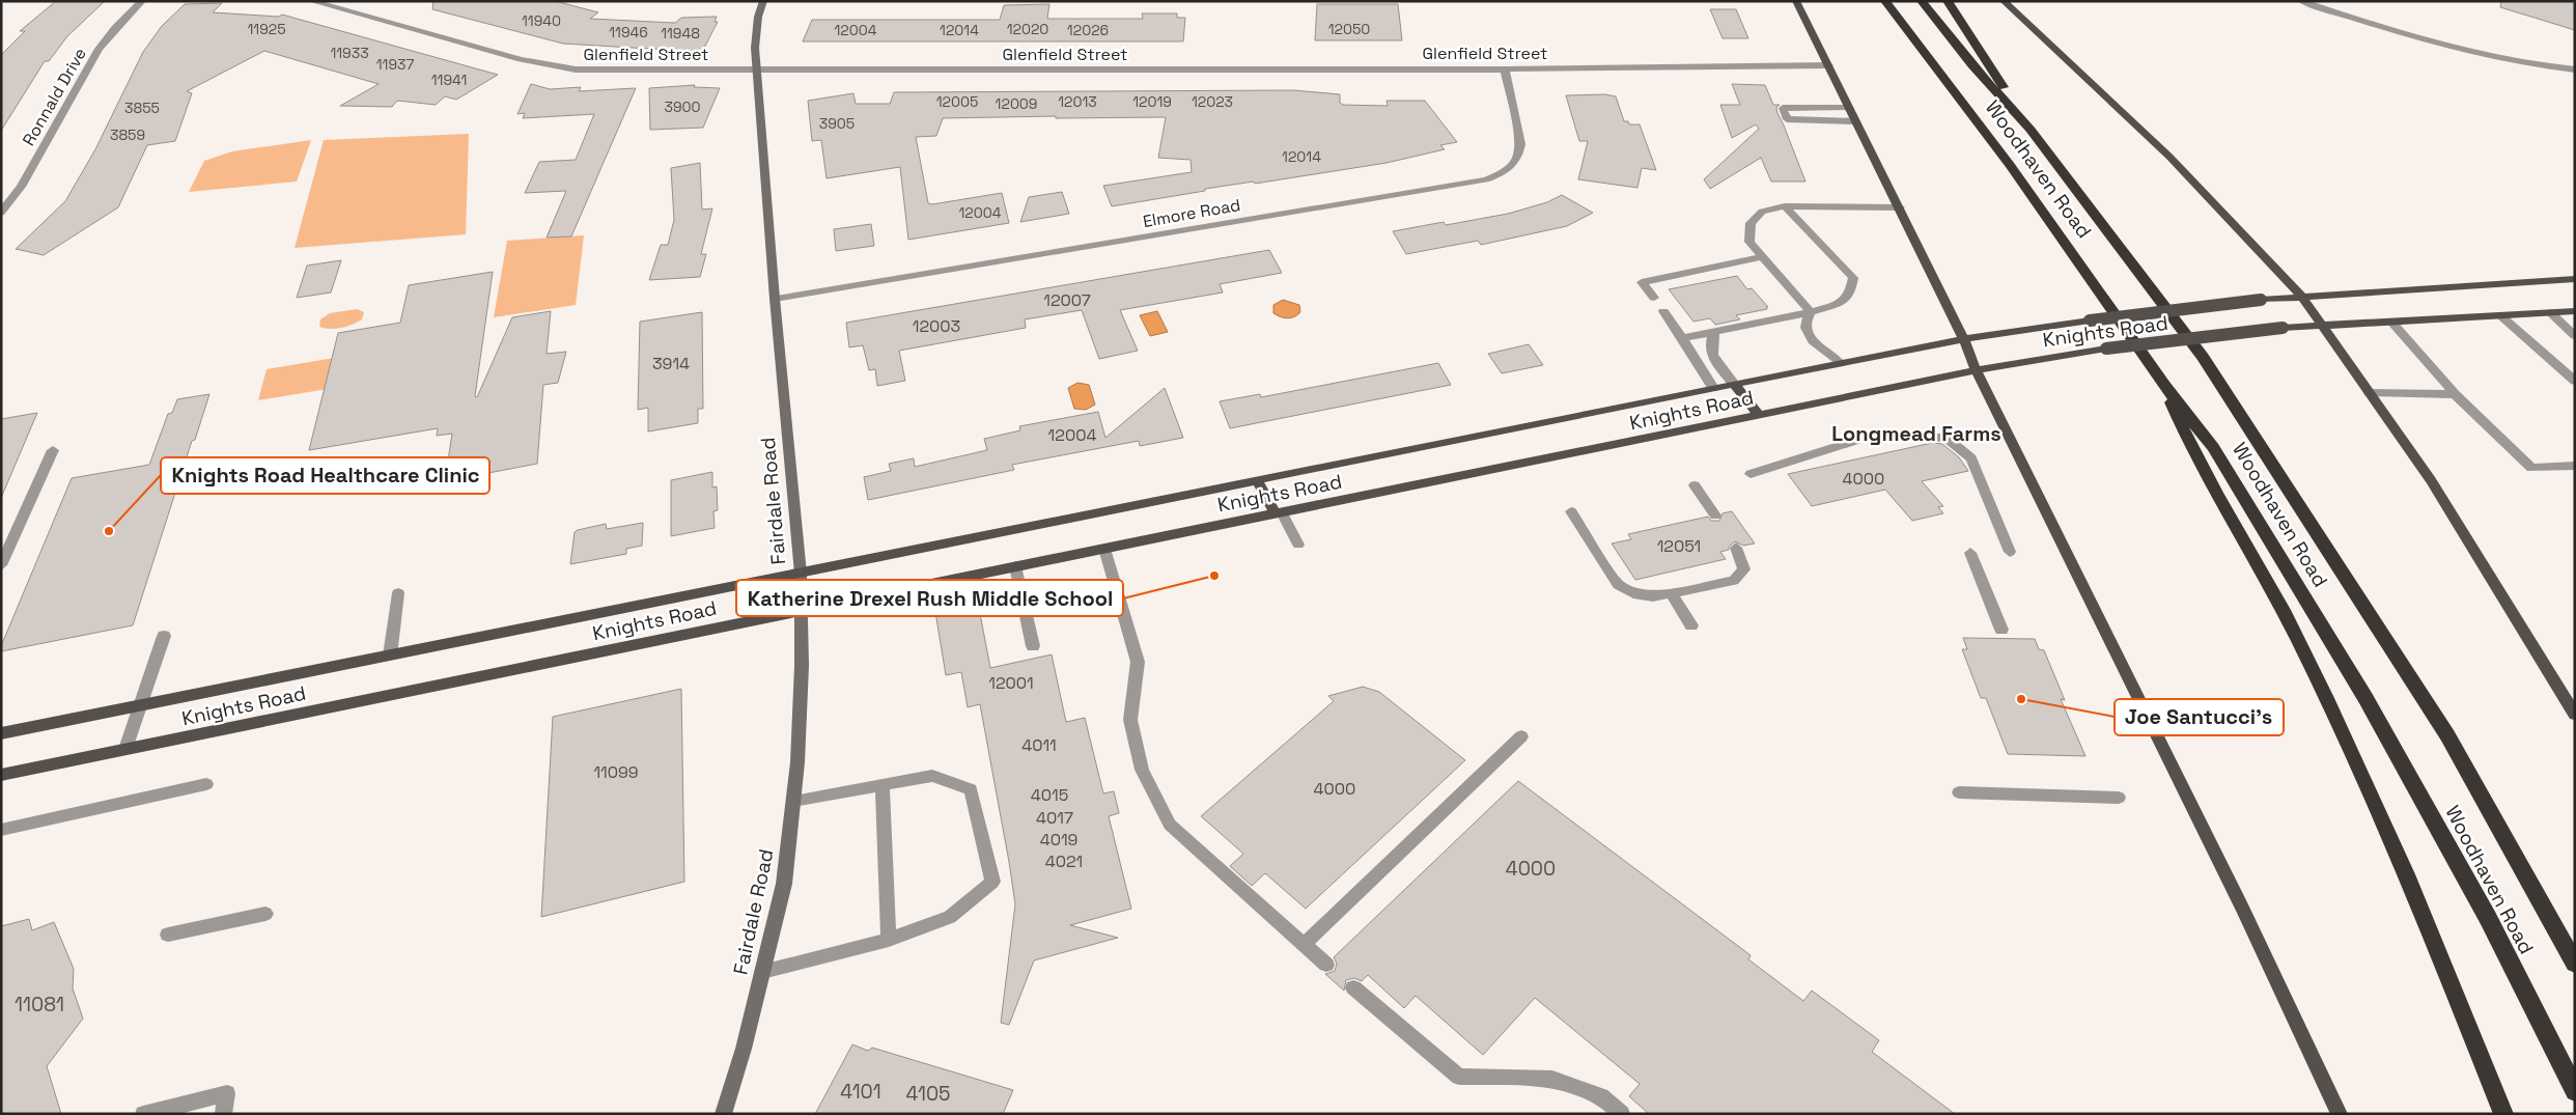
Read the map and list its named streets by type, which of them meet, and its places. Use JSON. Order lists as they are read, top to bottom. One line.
{"streets":{"highway":["Woodhaven Road"],"main road":["Knights Road"],"street":["Glenfield Street","Ronnald Drive","Elmore Road","Fairdale Road"]},"crossings":[["Glenfield Street","Elmore Road"],["Glenfield Street","Fairdale Road"],["Elmore Road","Fairdale Road"],["Knights Road","Fairdale Road"]],"districts":["Longmead Farms"],"places":["Knights Road Healthcare Clinic","Katherine Drexel Rush Middle School","Joe Santucci's"],"house_numbers":["11940","11925","12020","12050","12004","12014","12026","11946","11948","11933","11937","11941","12005","12013","12019","12023","12009","3900","3855","3905","3859","12014","12004","12007","12003","3914","12004","4000","12051","12001","4011","11099","4000","4015","4017","4019","4021","4000","11081","4101","4105"]}
